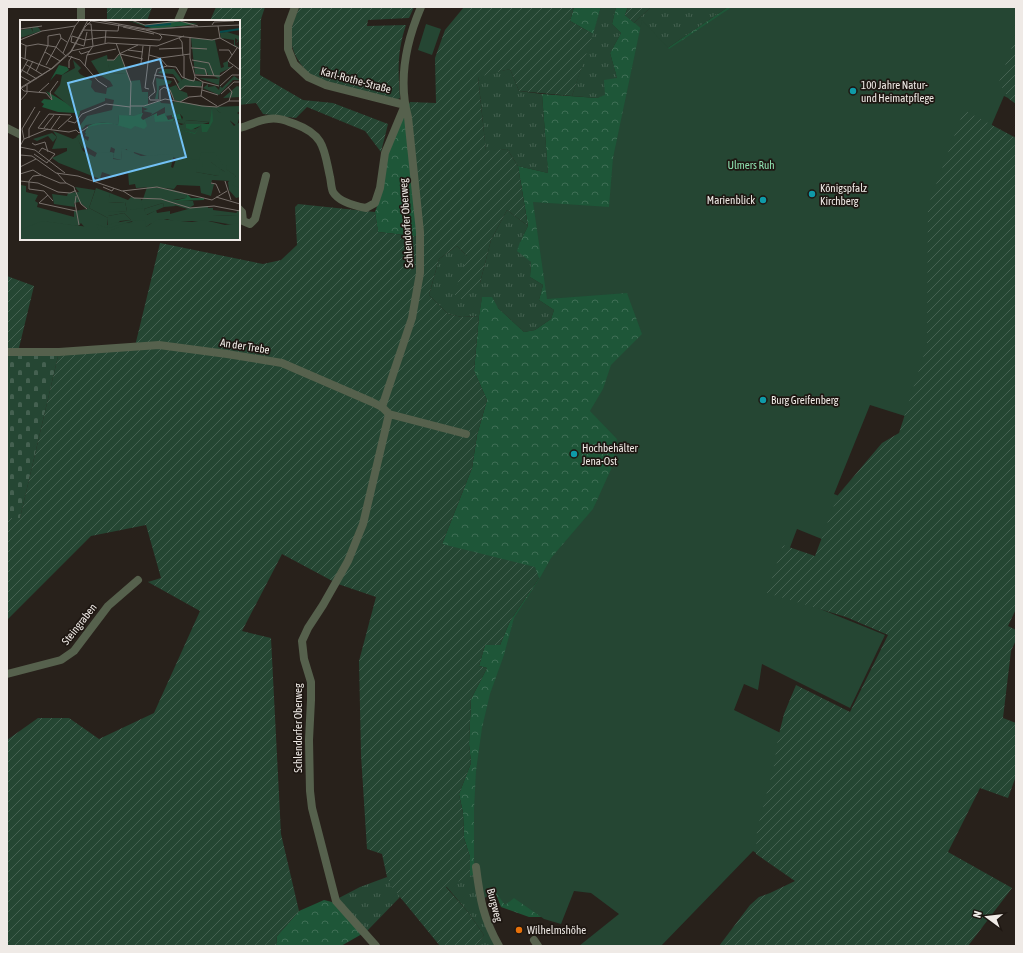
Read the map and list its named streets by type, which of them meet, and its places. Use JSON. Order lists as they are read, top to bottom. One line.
{"streets":{"street":["Karl-Rothe-Straße","Schlendorfer Oberweg","An der Trebe","Steingraben","Burgweg"]},"crossings":[["Karl-Rothe-Straße","Schlendorfer Oberweg"],["Schlendorfer Oberweg","An der Trebe"]],"parks":["Ulmers Ruh"],"places":["100 Jahre Natur- und Heimatpflege","Königspfalz Kirchberg","Marienblick","Burg Greifenberg","Hochbehälter Jena-Ost","Wilhelmshöhe"],"north":"left"}
